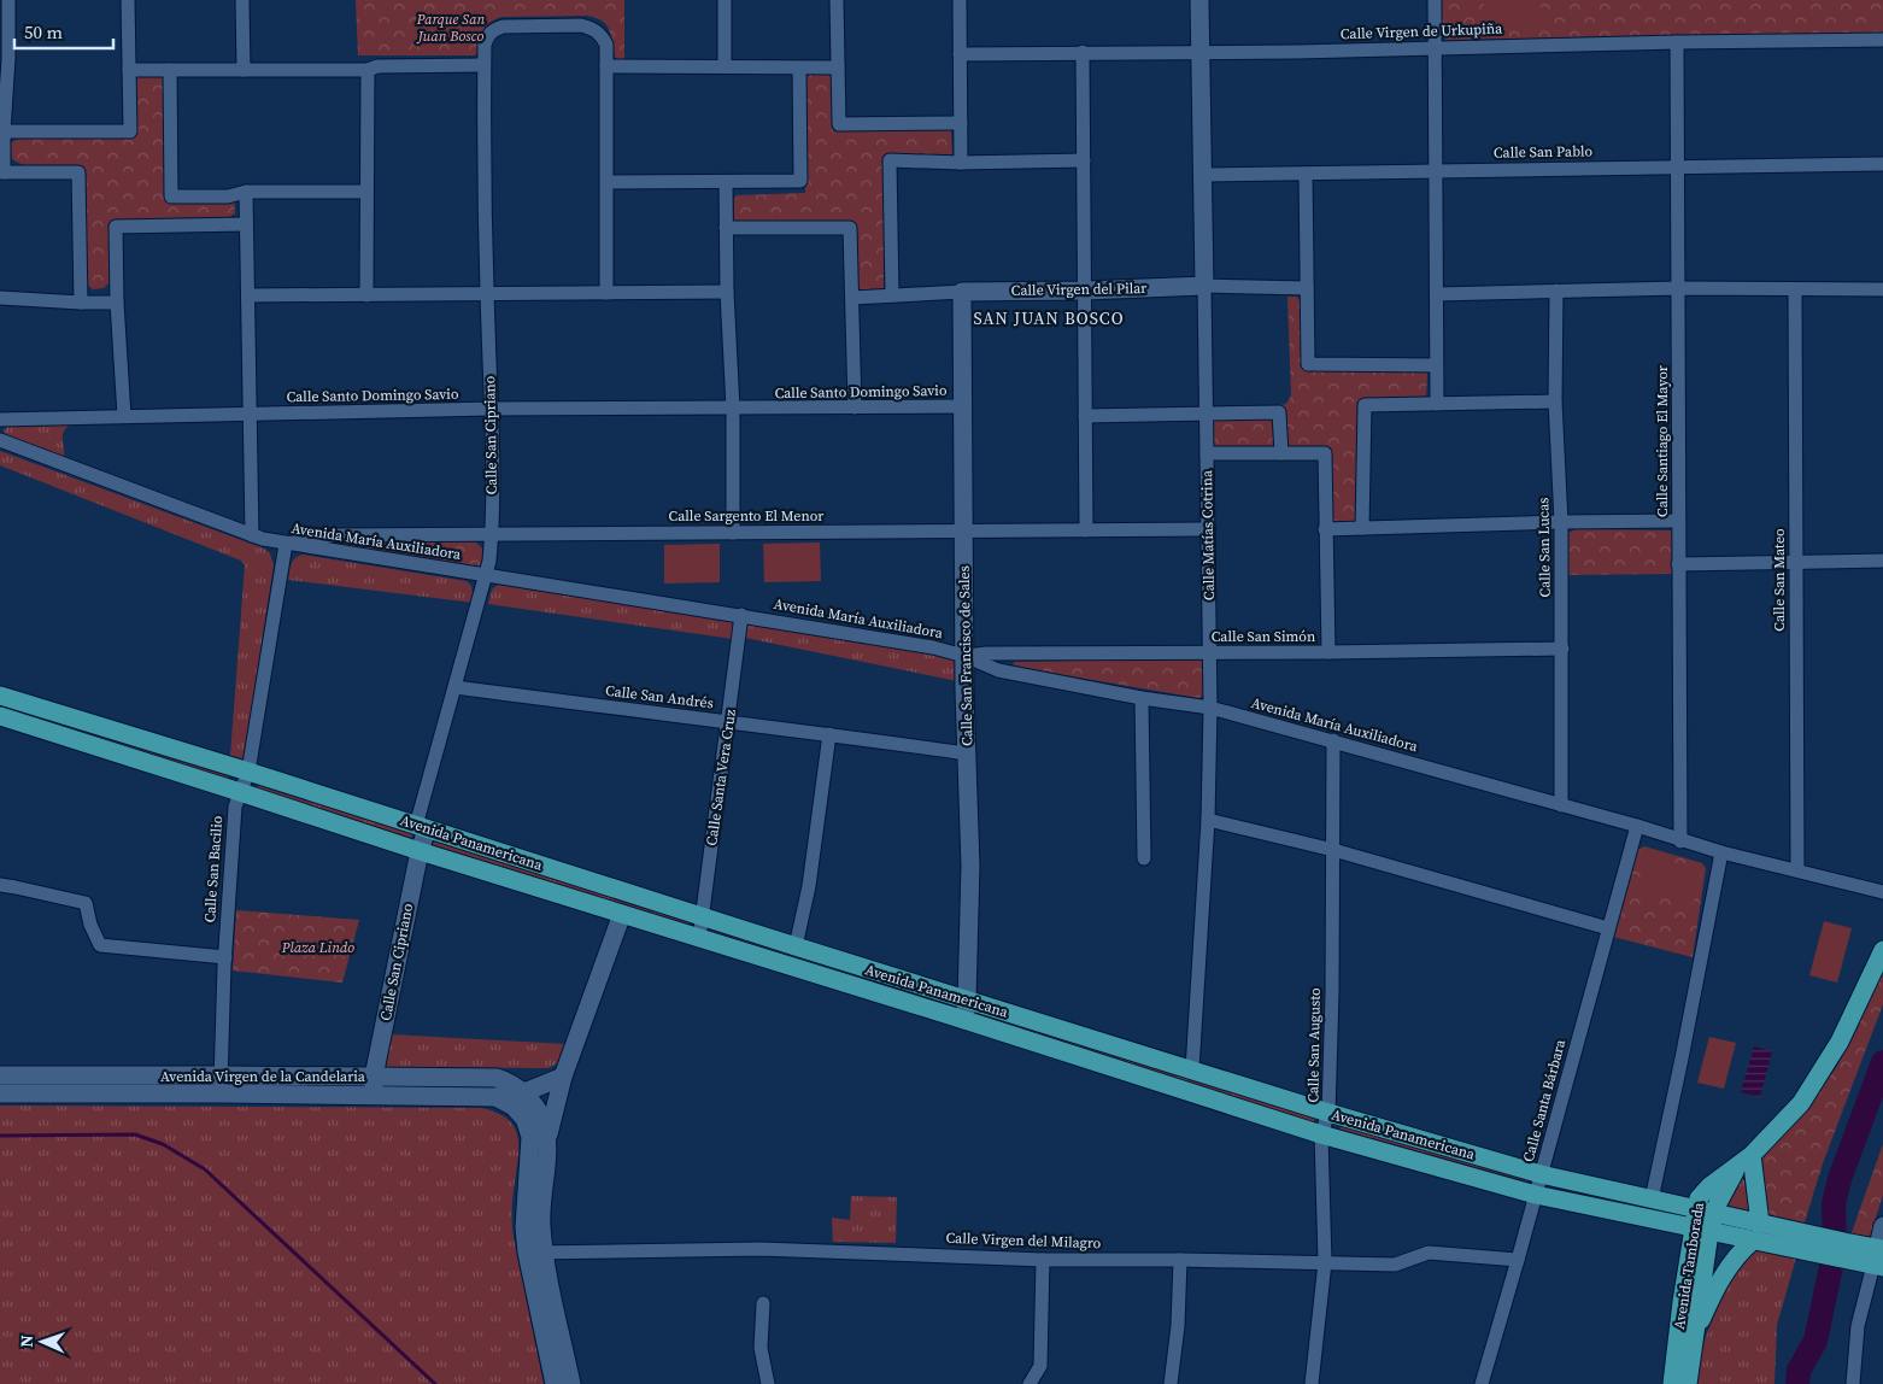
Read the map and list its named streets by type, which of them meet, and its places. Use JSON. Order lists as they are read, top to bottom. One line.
{"streets":{"main road":["Calle Virgen del Pilar","Calle San Cipriano","Calle Matías Cotrina","Calle San Francisco de Sales","Avenida Panamericana","Avenida Virgen de la Candelaria","Avenida Tamborada"],"street":["Calle Virgen de Urkupiña","Calle San Pablo","Calle Santo Domingo Savio","Calle Santiago El Mayor","Calle Sargento El Menor","Avenida María Auxiliadora","Calle San Lucas","Calle San Mateo","Calle San Simón","Calle San Andrés","Calle Santa Vera Cruz","Calle San Bacilio","Calle San Augusto","Calle Santa Bárbara","Calle Virgen del Milagro"]},"crossings":[["Calle Virgen de Urkupiña","Calle Santiago El Mayor"],["Calle Virgen de Urkupiña","Calle Matías Cotrina"],["Calle San Pablo","Calle Santiago El Mayor"],["Calle San Pablo","Calle Matías Cotrina"],["Calle Virgen del Pilar","Calle Matías Cotrina"],["Calle Virgen del Pilar","Calle San Francisco de Sales"],["Calle Santo Domingo Savio","Calle San Cipriano"],["Calle Santo Domingo Savio","Calle San Francisco de Sales"],["Calle San Cipriano","Calle Sargento El Menor"],["Calle San Cipriano","Avenida María Auxiliadora"],["Calle San Cipriano","Calle San Andrés"],["Calle San Cipriano","Avenida Panamericana"],["Calle San Cipriano","Avenida Virgen de la Candelaria"],["Calle Santiago El Mayor","Avenida María Auxiliadora"],["Calle Sargento El Menor","Calle Matías Cotrina"],["Calle Sargento El Menor","Avenida María Auxiliadora"],["Calle Sargento El Menor","Calle San Francisco de Sales"],["Calle Sargento El Menor","Calle San Bacilio"],["Calle Matías Cotrina","Avenida María Auxiliadora"],["Calle Matías Cotrina","Calle San Simón"],["Calle Matías Cotrina","Avenida Panamericana"],["Avenida María Auxiliadora","Calle San Lucas"],["Avenida María Auxiliadora","Calle San Mateo"],["Avenida María Auxiliadora","Calle San Simón"],["Avenida María Auxiliadora","Calle San Francisco de Sales"],["Avenida María Auxiliadora","Calle Santa Vera Cruz"],["Avenida María Auxiliadora","Calle San Bacilio"],["Avenida María Auxiliadora","Calle San Augusto"],["Avenida María Auxiliadora","Calle Santa Bárbara"],["Calle San Lucas","Calle San Simón"],["Calle San Simón","Calle San Francisco de Sales"],["Calle San Francisco de Sales","Calle San Andrés"],["Calle San Francisco de Sales","Avenida Panamericana"],["Calle San Andrés","Calle Santa Vera Cruz"],["Calle Santa Vera Cruz","Avenida Panamericana"],["Avenida Panamericana","Calle San Bacilio"],["Avenida Panamericana","Calle San Augusto"],["Avenida Panamericana","Calle Santa Bárbara"],["Avenida Panamericana","Avenida Tamborada"],["Calle San Bacilio","Avenida Virgen de la Candelaria"],["Calle San Augusto","Calle Virgen del Milagro"],["Calle Santa Bárbara","Calle Virgen del Milagro"]],"districts":["SAN JUAN BOSCO"],"parks":["Parque San Juan Bosco","Plaza Lindo"],"scale_bar":"50 m","north":"left"}
